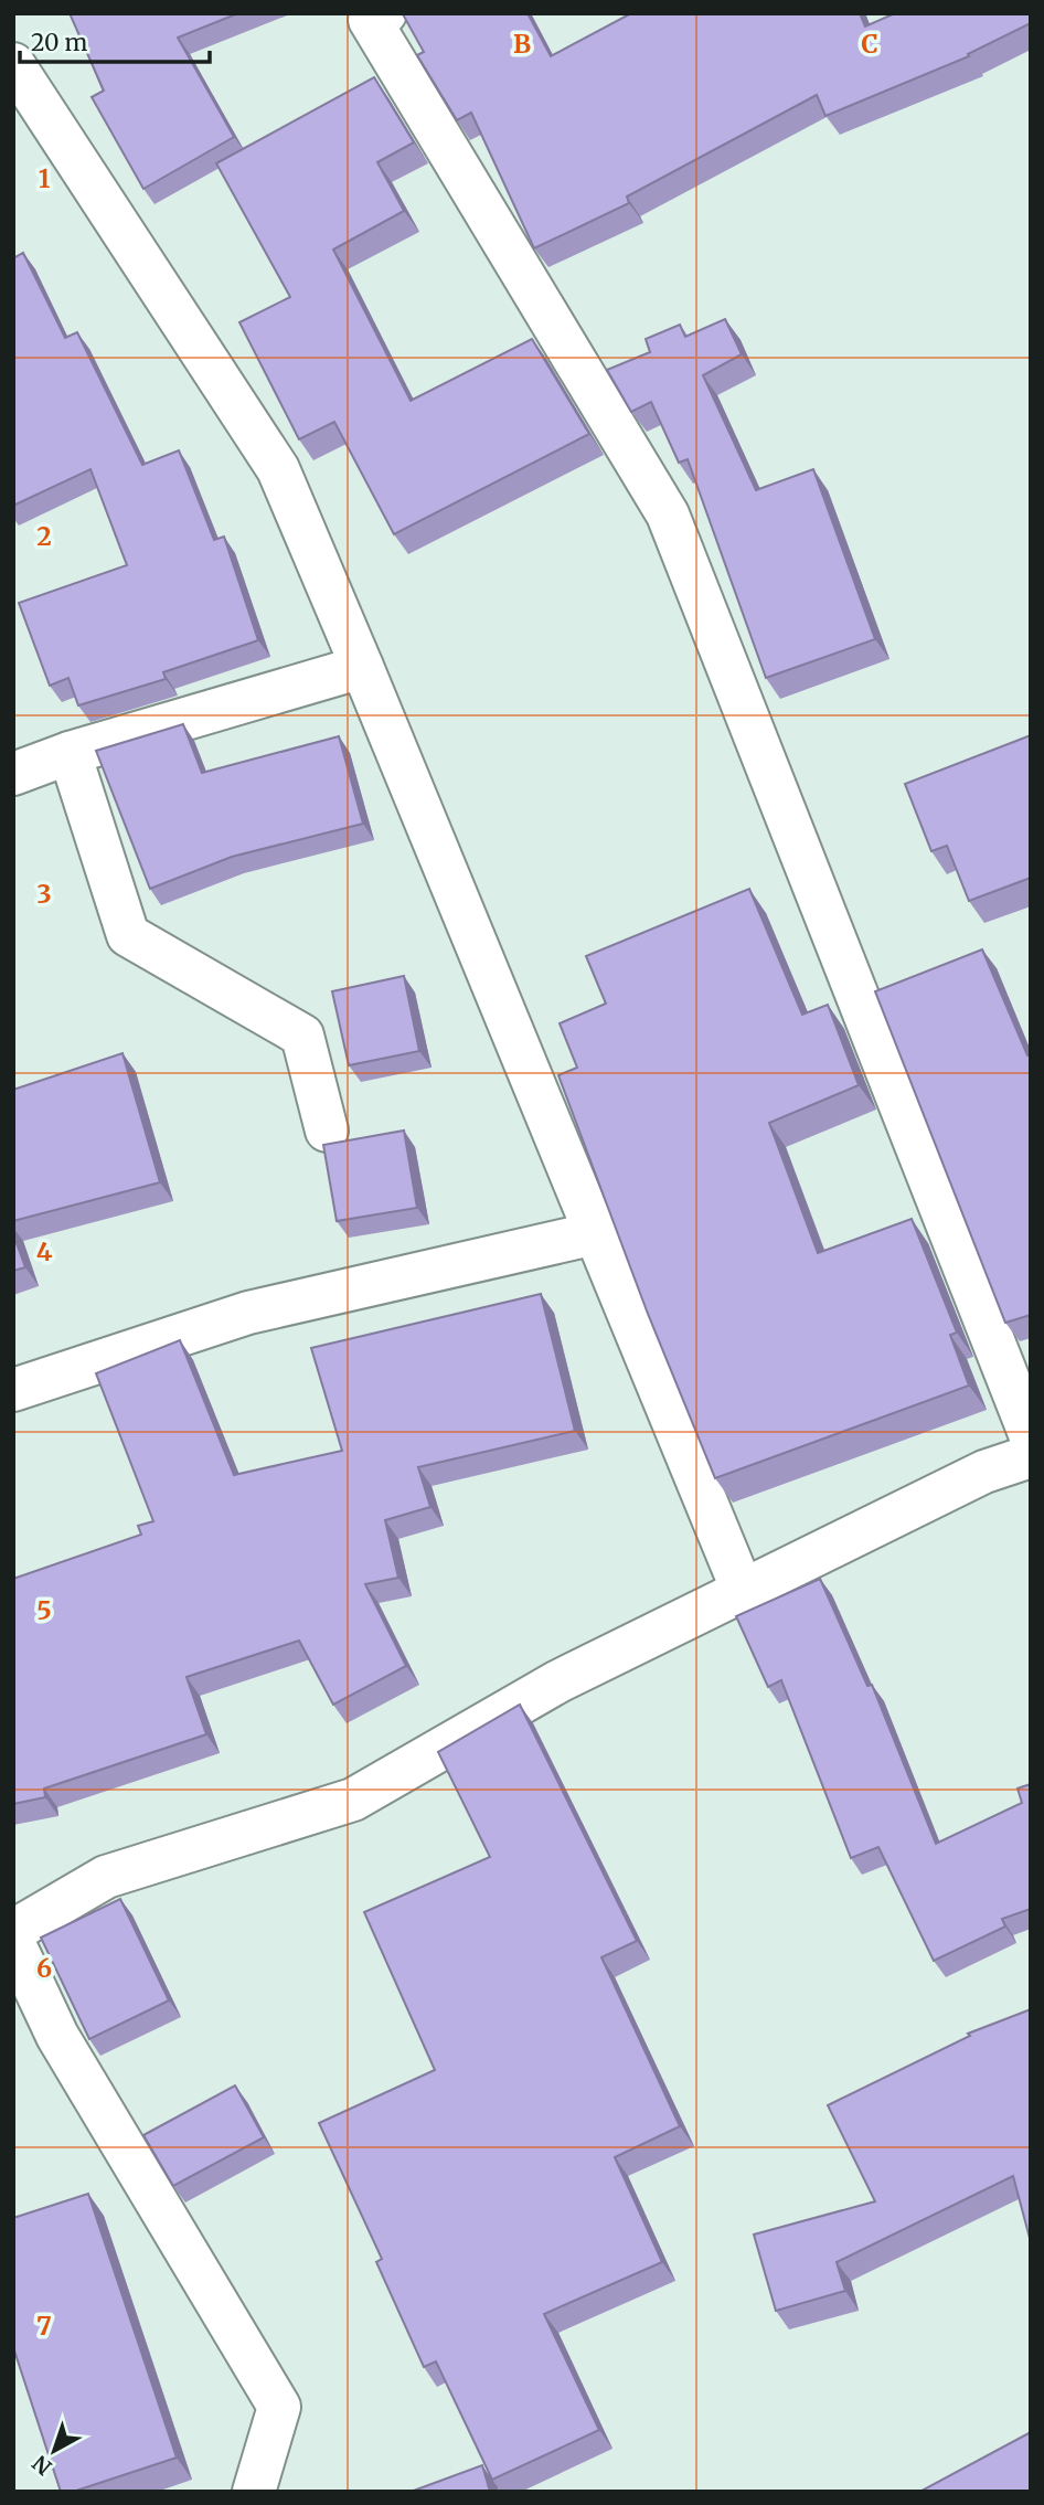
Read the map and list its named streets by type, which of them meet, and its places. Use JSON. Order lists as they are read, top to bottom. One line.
{"scale_bar":"20 m","north":"bottom left","grid":{"columns":["B","C"],"rows":["1","2","3","4","5","6","7"]}}
